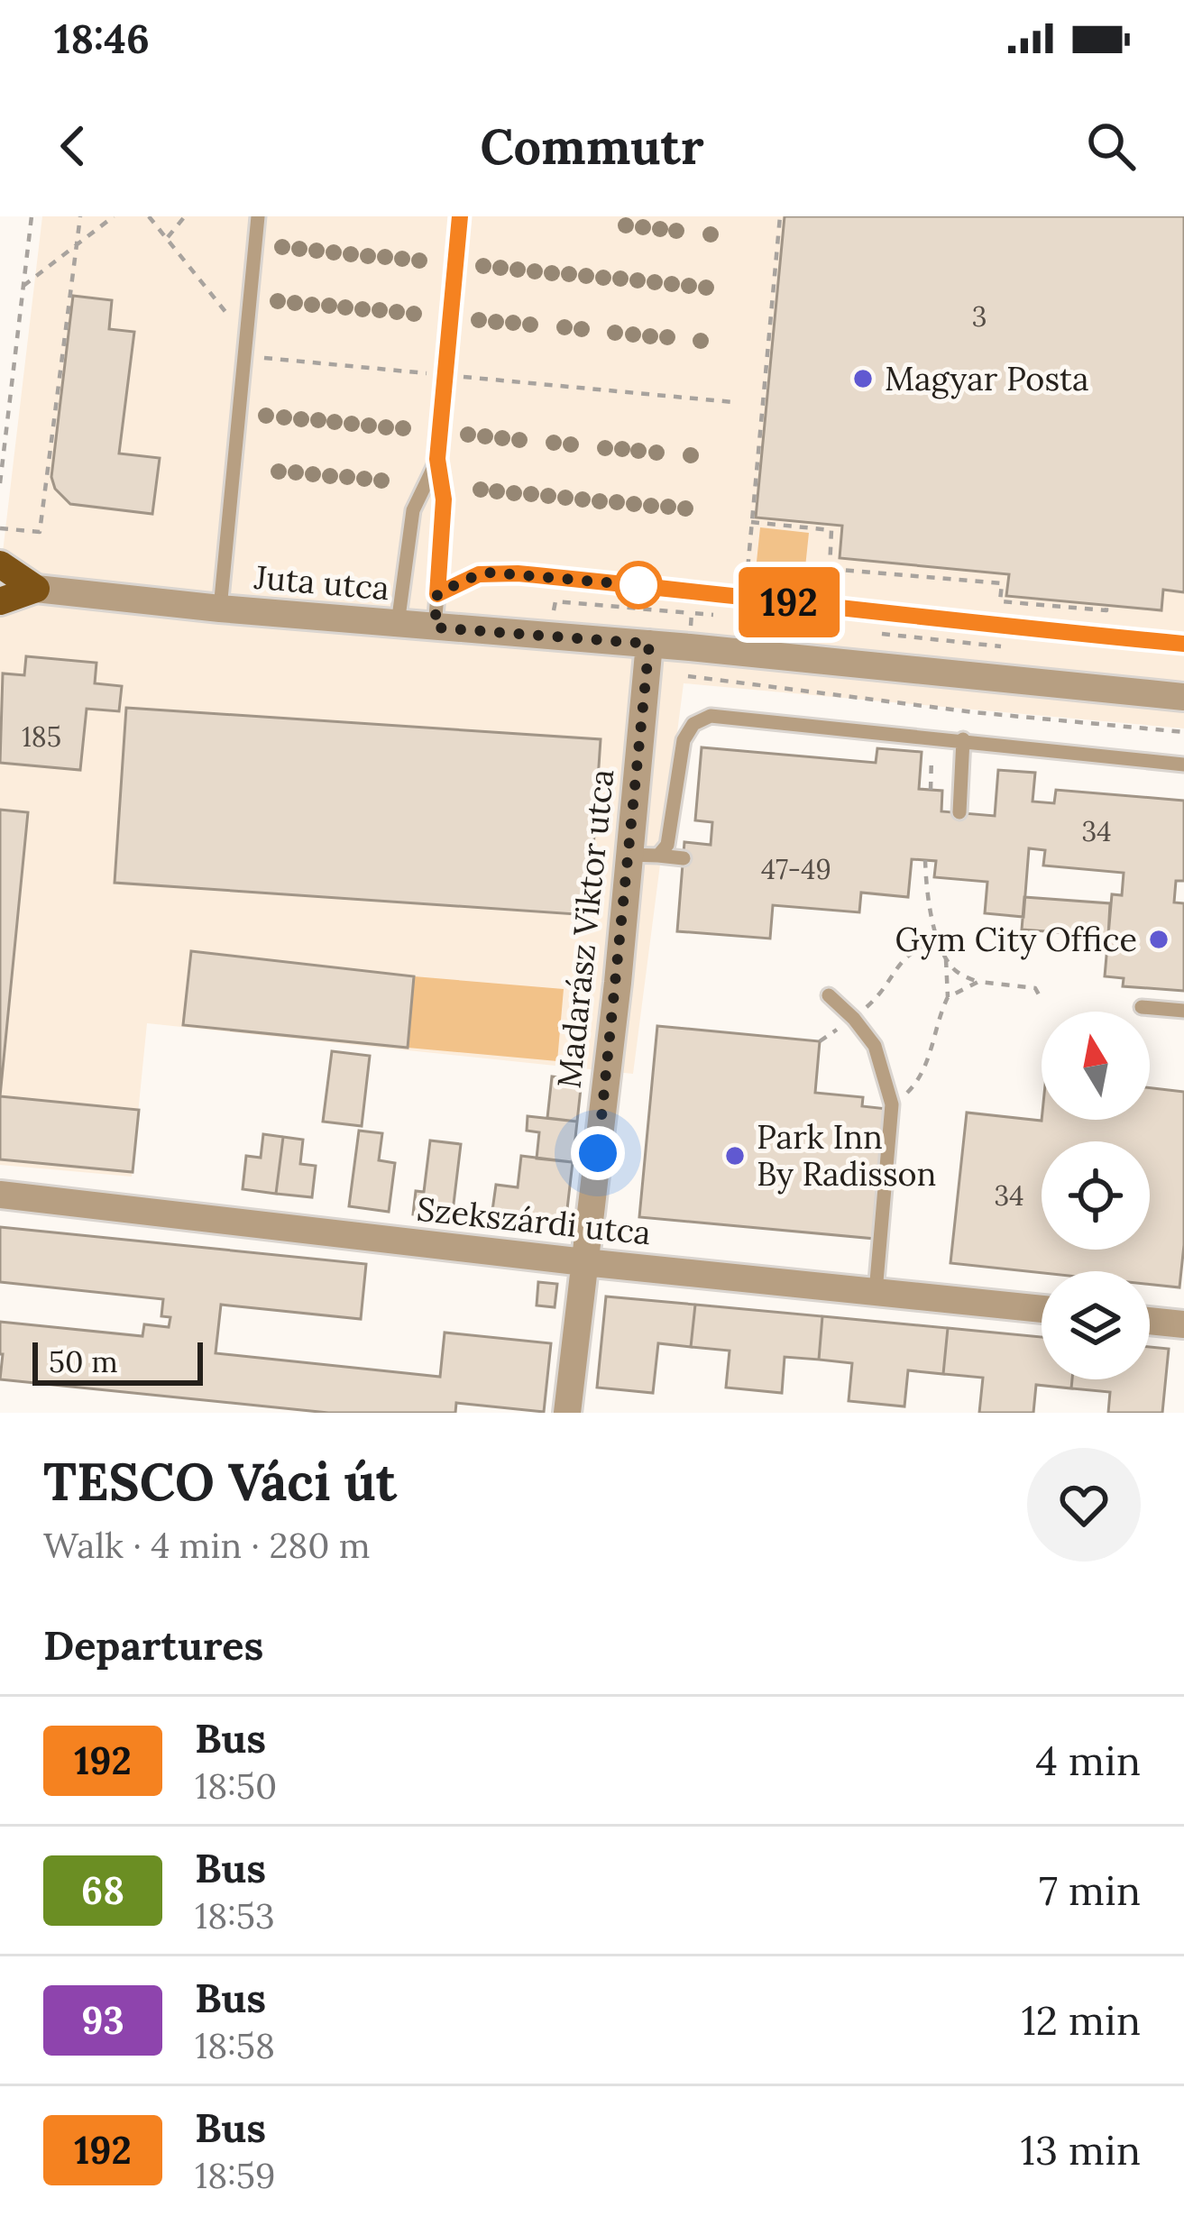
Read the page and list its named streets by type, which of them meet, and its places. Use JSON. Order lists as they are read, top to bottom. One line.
{"streets":{"street":["Juta utca","Madarász Viktor utca","Szekszárdi utca"]},"crossings":[["Juta utca","Madarász Viktor utca"],["Madarász Viktor utca","Szekszárdi utca"]],"places":["Magyar Posta","Gym City Office","Park Inn By Radisson"],"lines":["bus line 192"],"house_numbers":["3","185","34","47-49","34"],"scale_bar":"50 m","north":"top","page":{"status":"18:46","header":"Commutr","on_map":"192","scale":"50 m","heading":[["TESCO Váci út","Walk · 4 min · 280 m"],"Departures"],"list":[{"mark":"192","name":"Bus","note":"18:50","value":"4 min"},{"mark":"68","name":"Bus","note":"18:53","value":"7 min"},{"mark":"93","name":"Bus","note":"18:58","value":"12 min"},{"mark":"192","name":"Bus","note":"18:59","value":"13 min"}]}}
